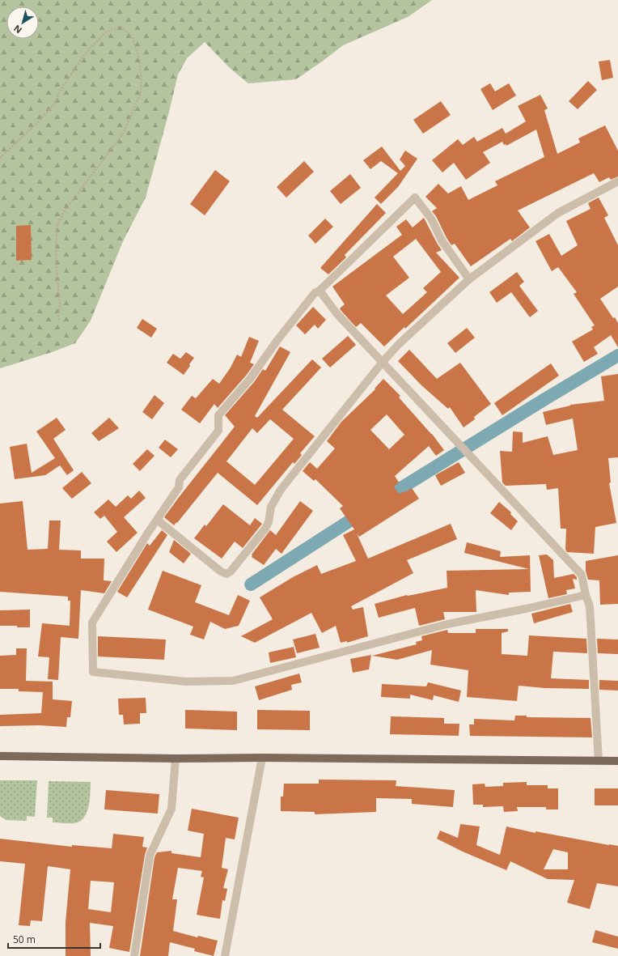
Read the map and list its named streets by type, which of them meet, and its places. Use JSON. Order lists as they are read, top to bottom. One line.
{"scale_bar":"50 m","north":"bottom left"}
